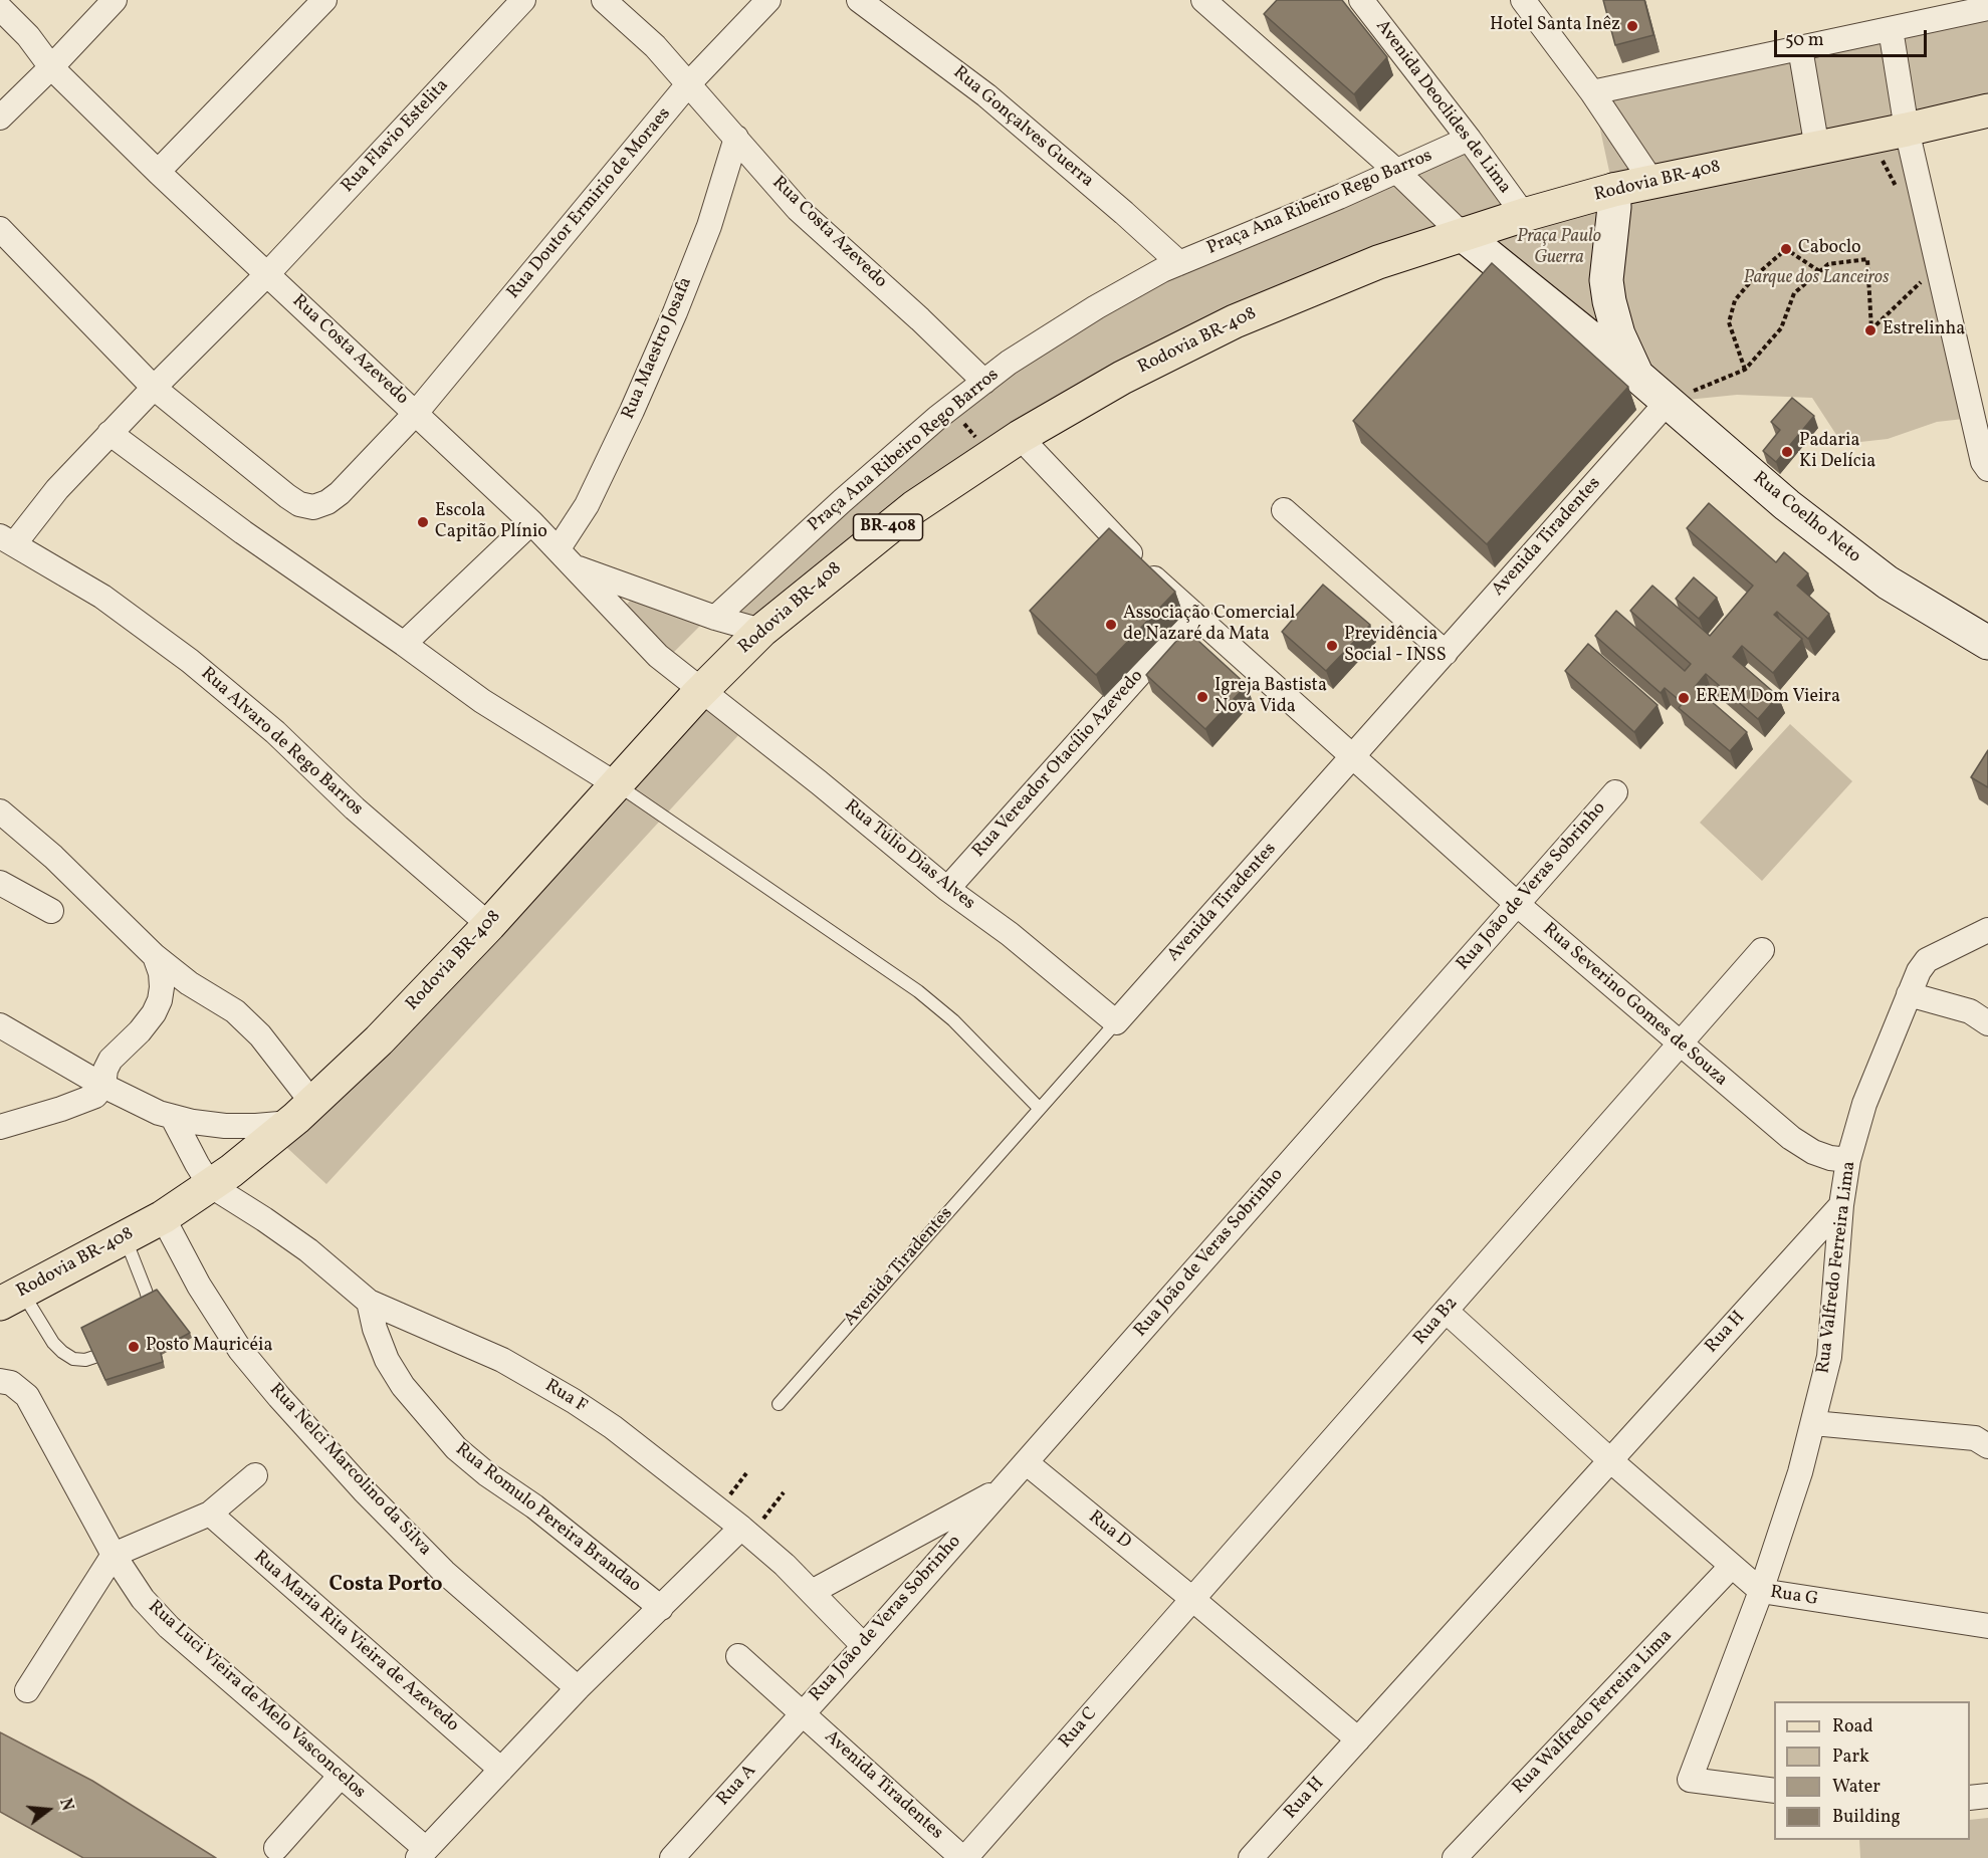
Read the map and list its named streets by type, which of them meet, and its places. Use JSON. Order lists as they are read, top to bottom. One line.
{"streets":{"main road":["Rodovia BR-408","BR-408"],"street":["Avenida Deoclides de Lima","Rua Gonçalves Guerra","Rua Flavio Estelita","Praça Ana Ribeiro Rego Barros","Rua Doutor Ermirio de Moraes","Rua Costa Azevedo","Rua Maestro Josafa","Rua Coelho Neto","Avenida Tiradentes","Rua Alvaro de Rego Barros","Rua Vereador Otacílio Azevedo","Rua Túlio Dias Alves","Rua João de Veras Sobrinho","Rua Severino Gomes de Souza","Rua Valfredo Ferreira Lima","Rua B2","Rua H","Rua F","Rua Nelci Marcolino da Silva","Rua Romulo Pereira Brandao","Rua D","Rua G","Rua Maria Rita Vieira de Azevedo","Rua Luci Vieira de Melo Vasconcelos","Rua Walfredo Ferreira Lima","Rua C","Rua A"]},"crossings":[["Avenida Deoclides de Lima","Rodovia BR-408"],["Avenida Deoclides de Lima","Praça Ana Ribeiro Rego Barros"],["Rua Gonçalves Guerra","Praça Ana Ribeiro Rego Barros"],["Rua Flavio Estelita","Rua Doutor Ermirio de Moraes"],["Rua Flavio Estelita","Rua Costa Azevedo"],["Rua Flavio Estelita","Rua Alvaro de Rego Barros"],["Rodovia BR-408","Rua Costa Azevedo"],["Rodovia BR-408","Rua Coelho Neto"],["Rodovia BR-408","Rua Alvaro de Rego Barros"],["Rodovia BR-408","Rua Túlio Dias Alves"],["Rodovia BR-408","Rua Severino Gomes de Souza"],["Rodovia BR-408","Rua F"],["Rodovia BR-408","Rua Nelci Marcolino da Silva"],["Praça Ana Ribeiro Rego Barros","Rua Costa Azevedo"],["Rua Doutor Ermirio de Moraes","Rua Costa Azevedo"],["Rua Costa Azevedo","Rua Maestro Josafa"],["Rua Costa Azevedo","Rua Túlio Dias Alves"],["Rua Coelho Neto","Avenida Tiradentes"],["Avenida Tiradentes","Rua Túlio Dias Alves"],["Avenida Tiradentes","Rua João de Veras Sobrinho"],["Avenida Tiradentes","Rua Severino Gomes de Souza"],["Avenida Tiradentes","Rua C"],["Avenida Tiradentes","Rua A"],["Rua Vereador Otacílio Azevedo","Rua Túlio Dias Alves"],["Rua Vereador Otacílio Azevedo","Rua Severino Gomes de Souza"],["Rua João de Veras Sobrinho","Rua Severino Gomes de Souza"],["Rua João de Veras Sobrinho","Rua F"],["Rua João de Veras Sobrinho","Rua D"],["Rua João de Veras Sobrinho","Rua A"],["Rua Severino Gomes de Souza","Rua Valfredo Ferreira Lima"],["Rua Severino Gomes de Souza","Rua B2"],["Rua Valfredo Ferreira Lima","Rua H"],["Rua Valfredo Ferreira Lima","Rua G"],["Rua B2","Rua D"],["Rua B2","Rua G"],["Rua B2","Rua C"],["Rua H","Rua D"],["Rua H","Rua G"],["Rua F","Rua Romulo Pereira Brandao"],["Rua D","Rua C"],["Rua G","Rua Walfredo Ferreira Lima"]],"districts":["Costa Porto"],"parks":["Praça Paulo Guerra","Parque dos Lanceiros"],"places":["Hotel Santa Inêz","Caboclo","Estrelinha","Padaria Ki Delícia","Escola Capitão Plínio","Associação Comercial de Nazaré da Mata","Previdência Social - INSS","Igreja Bastista Nova Vida","EREM Dom Vieira","Posto Mauricéia"],"legend":["Road","Park","Water","Building"],"scale_bar":"50 m","north":"right"}
